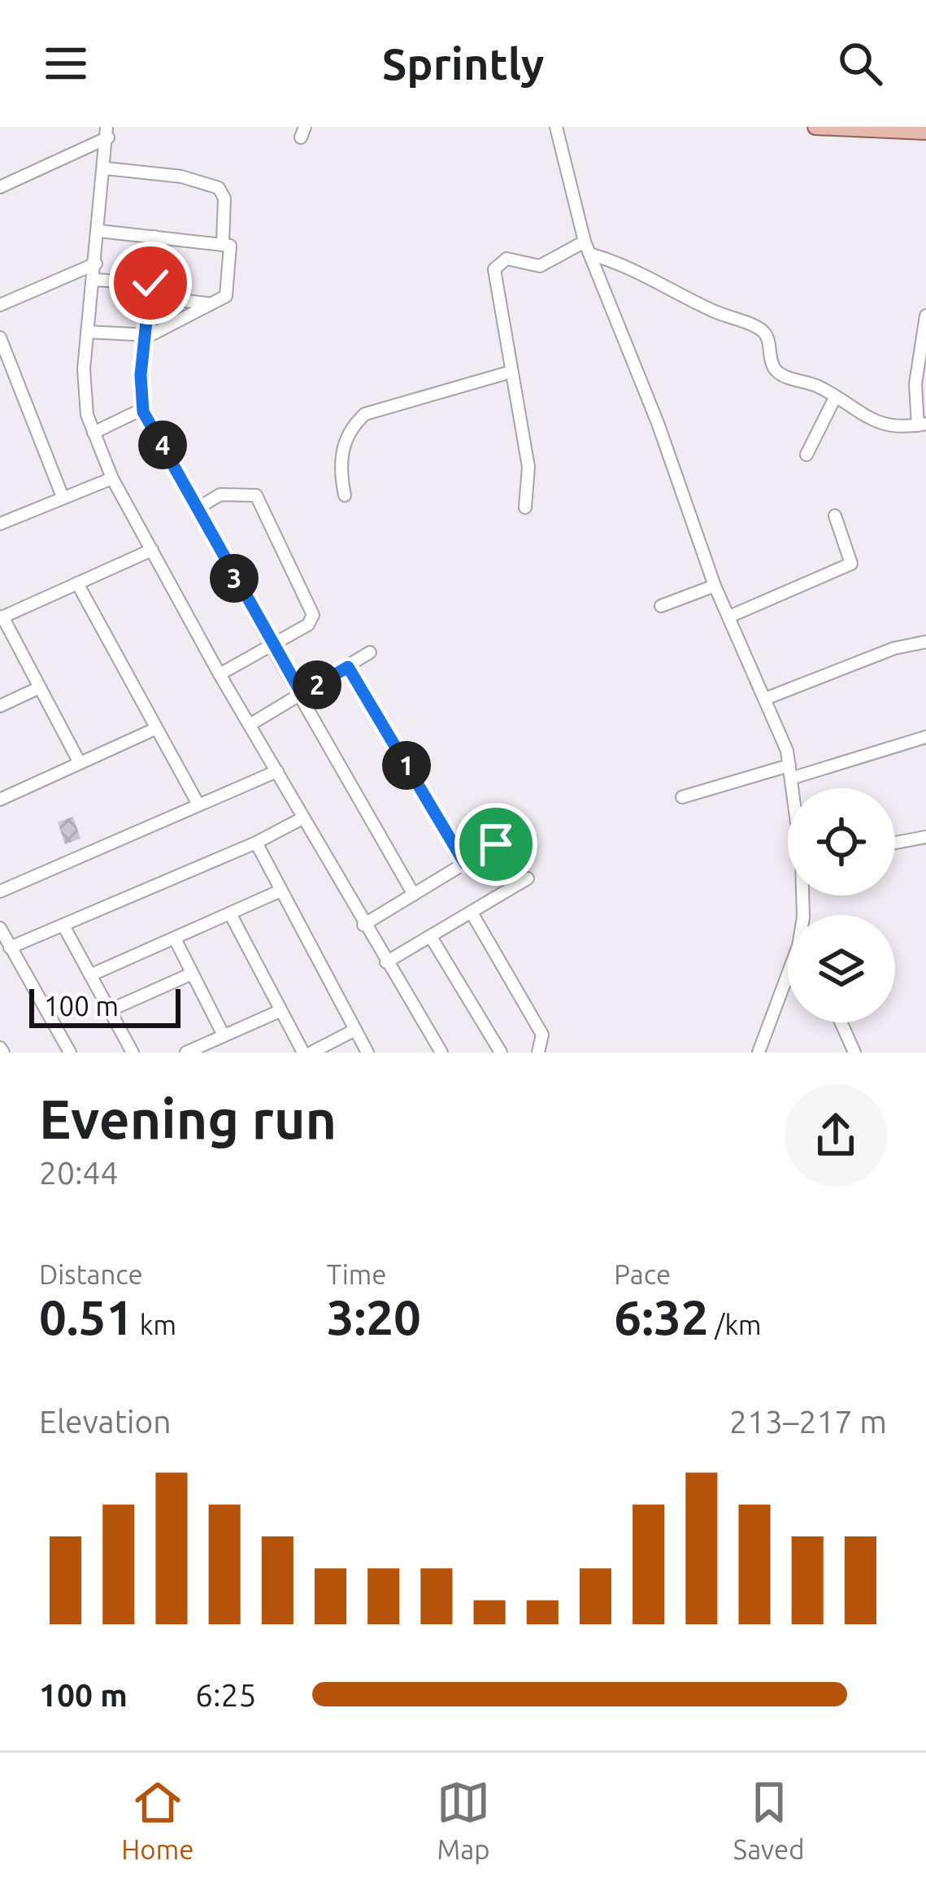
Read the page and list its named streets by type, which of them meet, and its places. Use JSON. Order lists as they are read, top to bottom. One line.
{"scale_bar":"100 m","page":{"header":"Sprintly","pins":["4","3","2","1"],"scale":"100 m","heading":["Evening run","20:44"],"stats":[["Distance","0.51 km"],["Time","3:20"],["Pace","6:32 /km"]],"chart":["Elevation","213–217 m"],"list":[{"name":"100 m","note":"6:25"}],"tabs":["Home","Map","Saved"]}}
